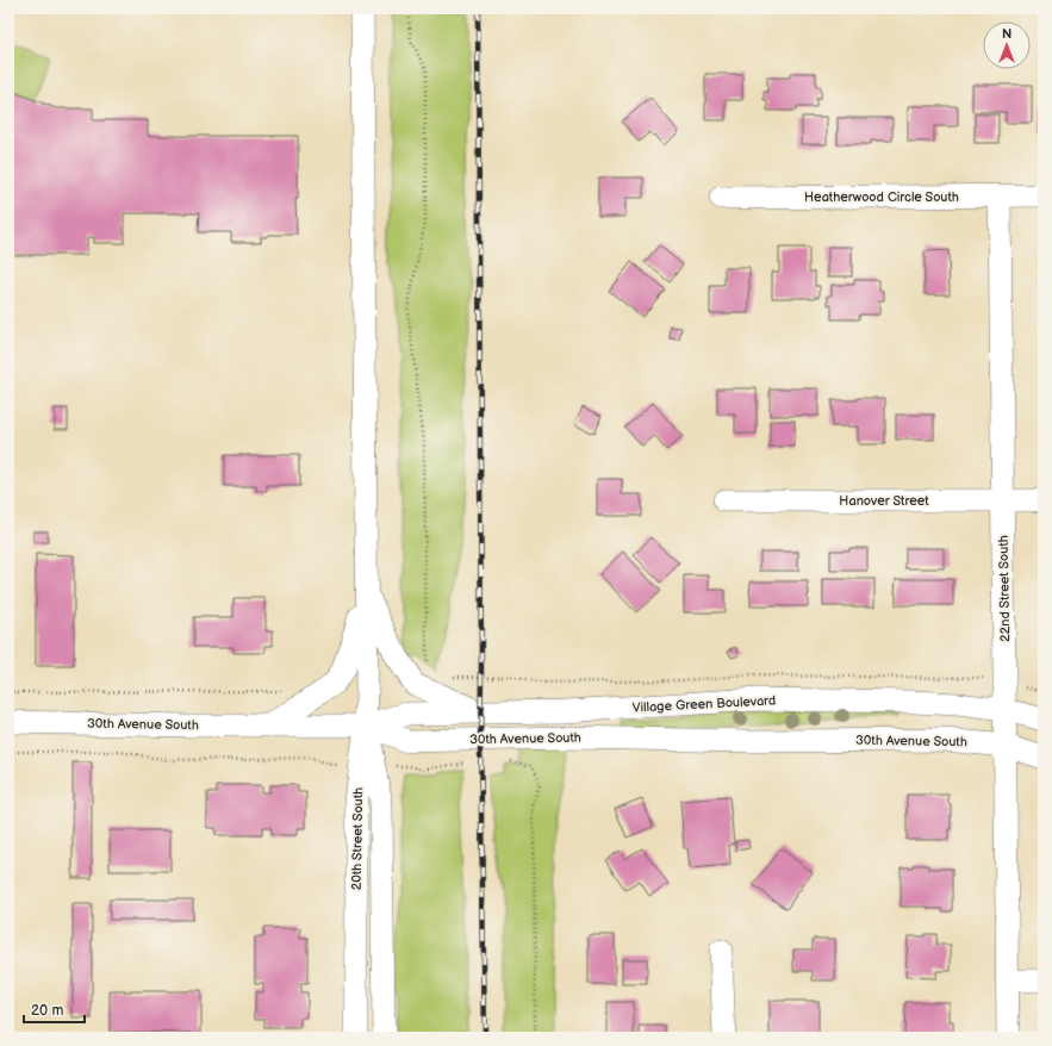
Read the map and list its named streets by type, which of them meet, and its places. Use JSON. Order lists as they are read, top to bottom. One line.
{"streets":{"street":["Heatherwood Circle South","Hanover Street","22nd Street South","Village Green Boulevard","30th Avenue South","20th Street South"]},"crossings":[["Heatherwood Circle South","22nd Street South"],["Hanover Street","22nd Street South"],["22nd Street South","Village Green Boulevard"],["22nd Street South","30th Avenue South"],["Village Green Boulevard","30th Avenue South"],["Village Green Boulevard","20th Street South"],["30th Avenue South","20th Street South"]],"scale_bar":"20 m","north":"top"}
